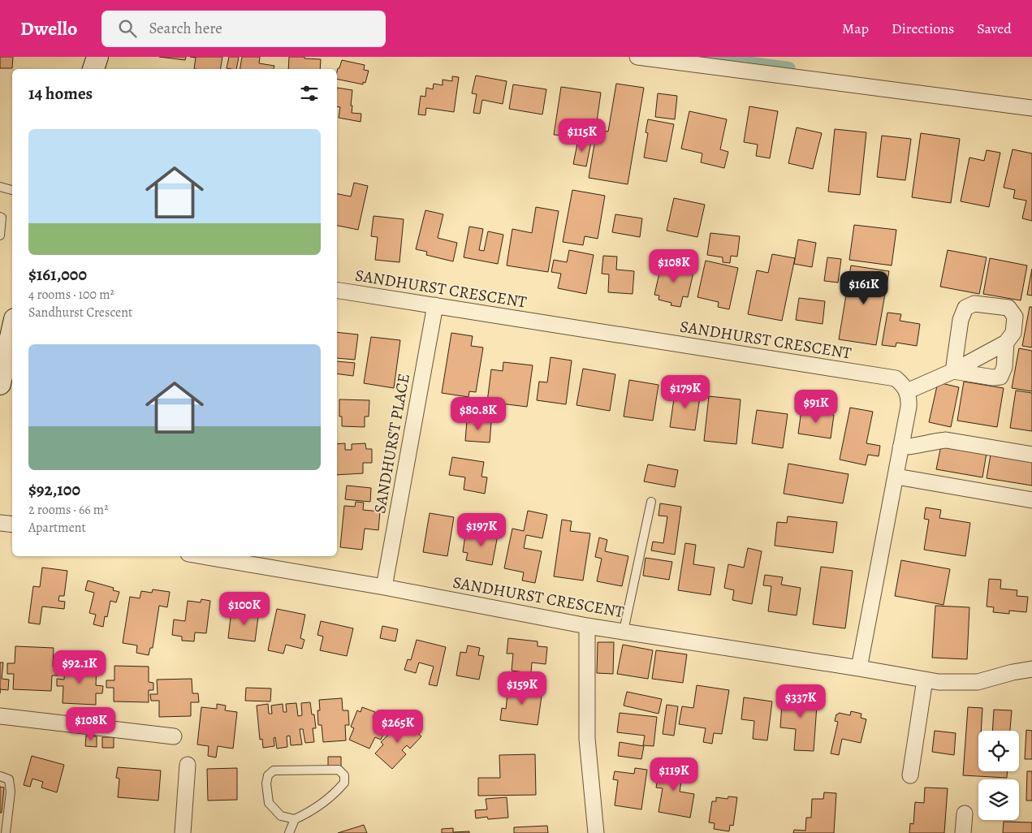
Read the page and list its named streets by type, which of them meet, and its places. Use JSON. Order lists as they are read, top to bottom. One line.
{"streets":{"street":["SANDHURST CRESCENT","SANDHURST PLACE"]},"crossings":[["SANDHURST CRESCENT","SANDHURST PLACE"]],"page":{"header":"Dwello","search":"Search here","nav":["Map","Directions","Saved"],"heading":"14 homes","list":[{"name":"$161,000","note":"4 rooms · 100 m² · Sandhurst Crescent"},{"name":"$92,100","note":"2 rooms · 66 m² · Apartment"}],"price":["$115K","$108K","$161K","$179K","$91K","$80.8K","$197K","$100K","$92.1K","$159K","$337K","$108K","$265K","$119K"]}}
